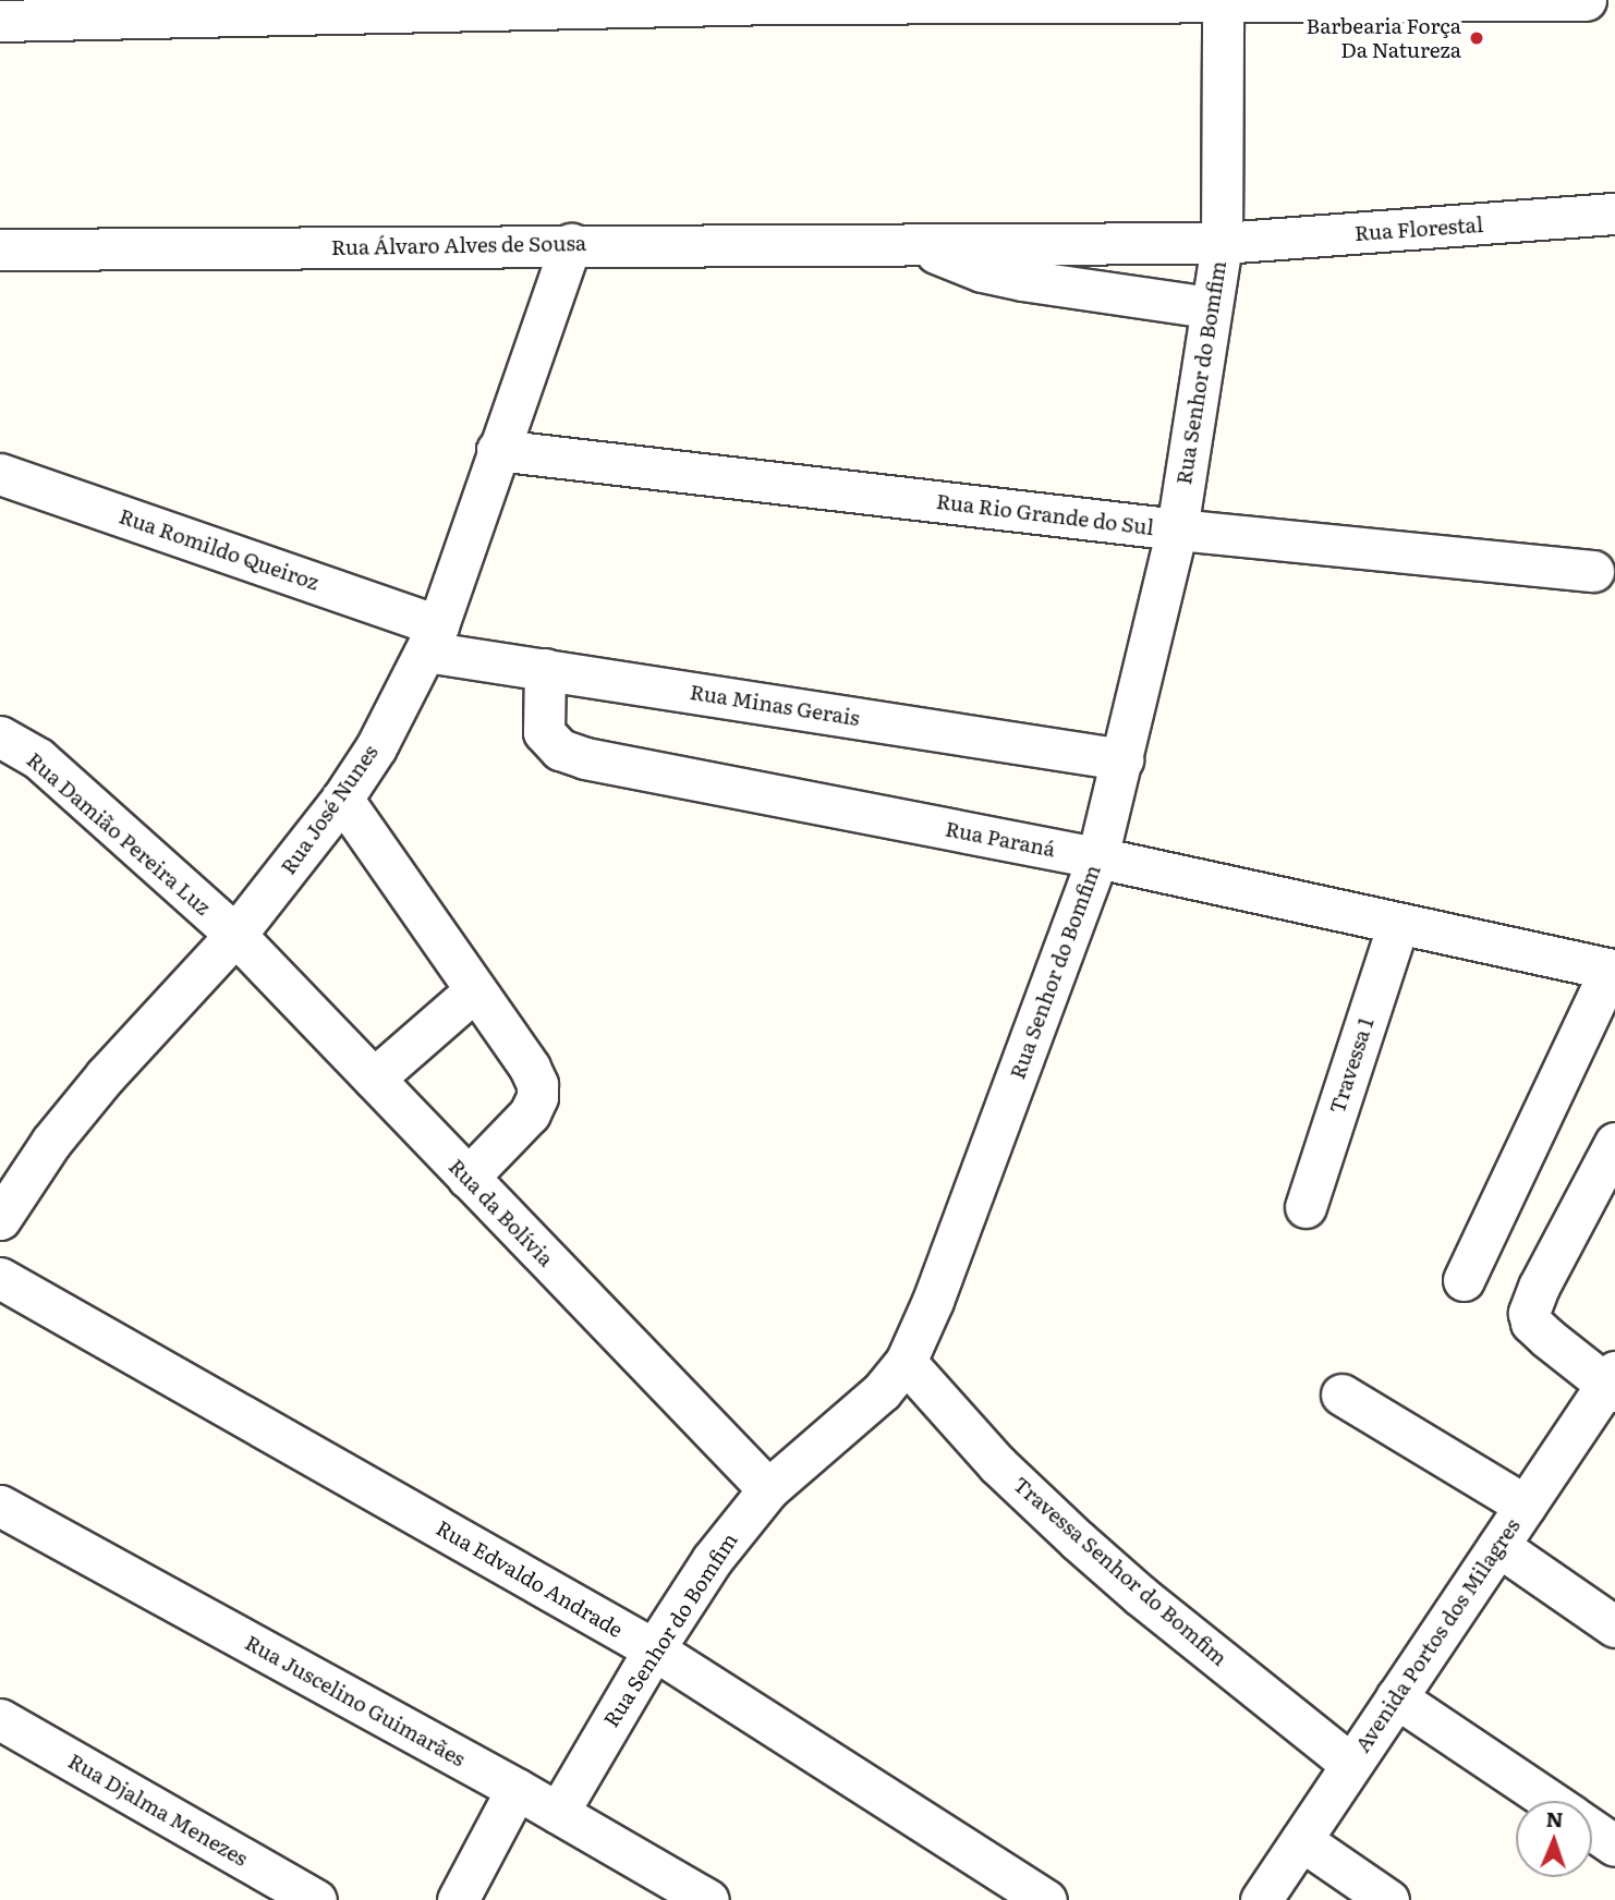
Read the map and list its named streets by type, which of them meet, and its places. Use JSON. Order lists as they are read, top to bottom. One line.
{"streets":{"street":["Rua Florestal","Rua Álvaro Alves de Sousa","Rua Senhor do Bomfim","Rua Rio Grande do Sul","Rua Romildo Queiroz","Rua Minas Gerais","Rua José Nunes","Rua Damião Pereira Luz","Rua Paraná","Travessa 1","Rua da Bolívia","Travessa Senhor do Bomfim","Rua Edvaldo Andrade","Avenida Portos dos Milagres","Rua Juscelino Guimarães","Rua Djalma Menezes"]},"crossings":[["Rua Florestal","Rua Álvaro Alves de Sousa"],["Rua Florestal","Rua Senhor do Bomfim"],["Rua Álvaro Alves de Sousa","Rua Senhor do Bomfim"],["Rua Álvaro Alves de Sousa","Rua José Nunes"],["Rua Senhor do Bomfim","Rua Rio Grande do Sul"],["Rua Senhor do Bomfim","Rua Minas Gerais"],["Rua Senhor do Bomfim","Rua Paraná"],["Rua Senhor do Bomfim","Rua da Bolívia"],["Rua Senhor do Bomfim","Travessa Senhor do Bomfim"],["Rua Senhor do Bomfim","Rua Edvaldo Andrade"],["Rua Senhor do Bomfim","Rua Juscelino Guimarães"],["Rua Rio Grande do Sul","Rua José Nunes"],["Rua Romildo Queiroz","Rua Minas Gerais"],["Rua Romildo Queiroz","Rua José Nunes"],["Rua Minas Gerais","Rua José Nunes"],["Rua Minas Gerais","Rua Paraná"],["Rua José Nunes","Rua Damião Pereira Luz"],["Rua José Nunes","Rua da Bolívia"],["Rua Damião Pereira Luz","Rua da Bolívia"],["Rua Paraná","Travessa 1"],["Travessa Senhor do Bomfim","Avenida Portos dos Milagres"]],"places":["Barbearia Força Da Natureza"],"north":"top"}
